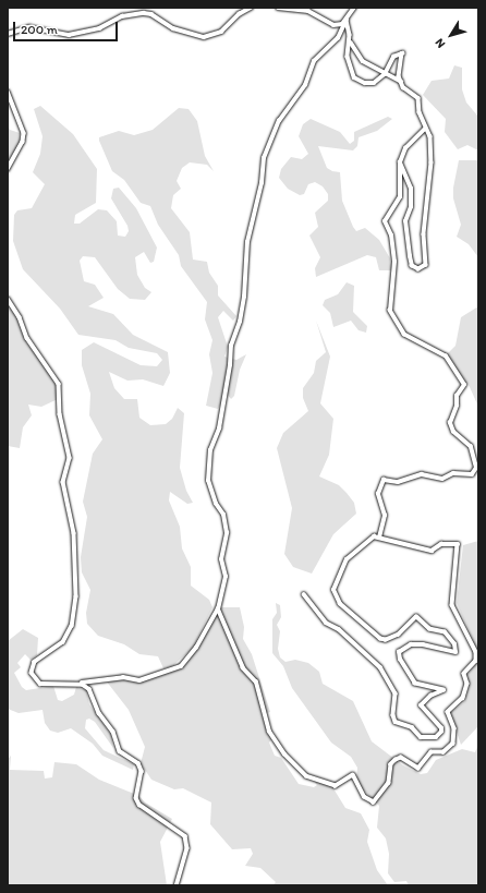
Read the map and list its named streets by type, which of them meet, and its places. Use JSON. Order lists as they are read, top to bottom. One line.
{"scale_bar":"200 m","north":"bottom left"}
